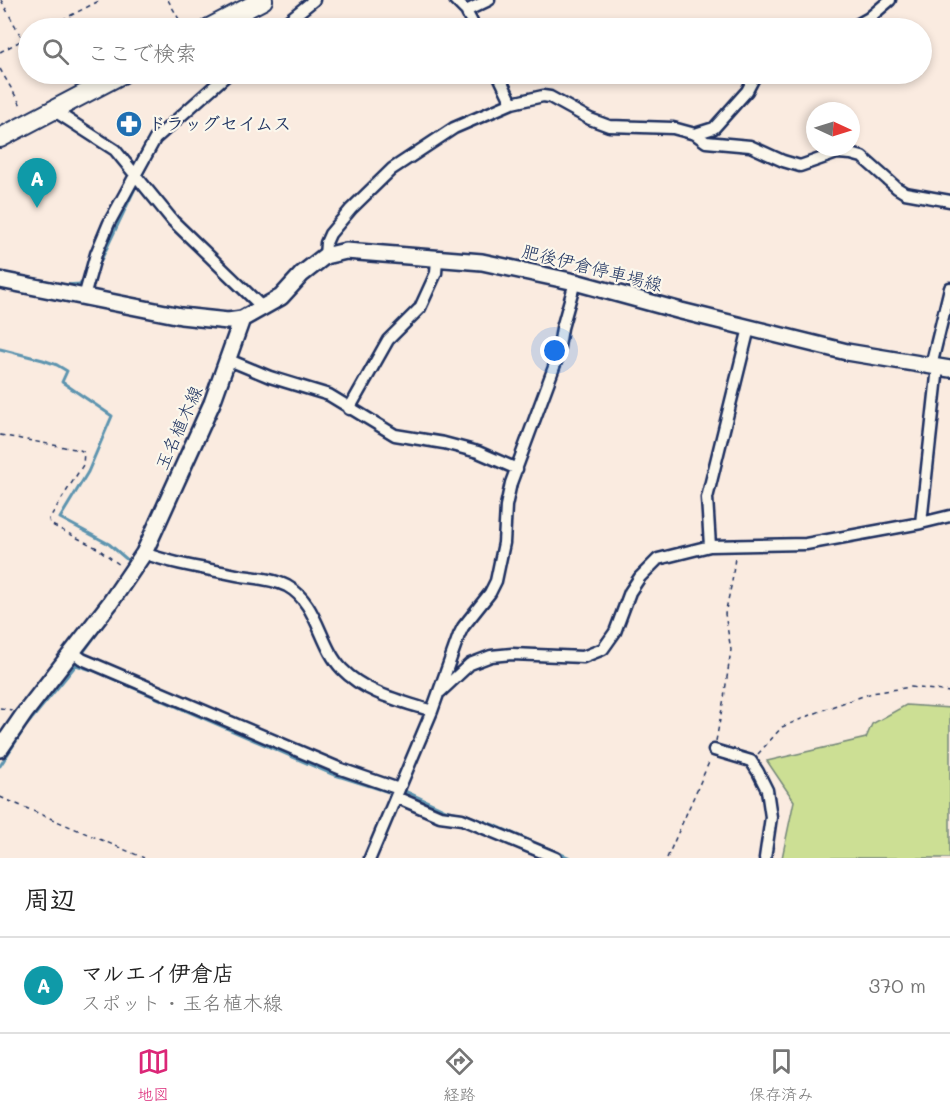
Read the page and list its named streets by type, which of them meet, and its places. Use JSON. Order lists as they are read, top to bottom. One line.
{"streets":{"main road":["肥後伊倉停車場線","玉名植木線"]},"crossings":[["肥後伊倉停車場線","玉名植木線"]],"places":{"pharmacy":["ドラッグセイムス"]},"north":"right","page":{"search":"ここで検索","pins":"A","heading":"周辺","list":[{"mark":"A","name":"マルエイ伊倉店","note":"スポット · 玉名植木線","value":"370 m"}],"nav":["地図","経路","保存済み"]}}
